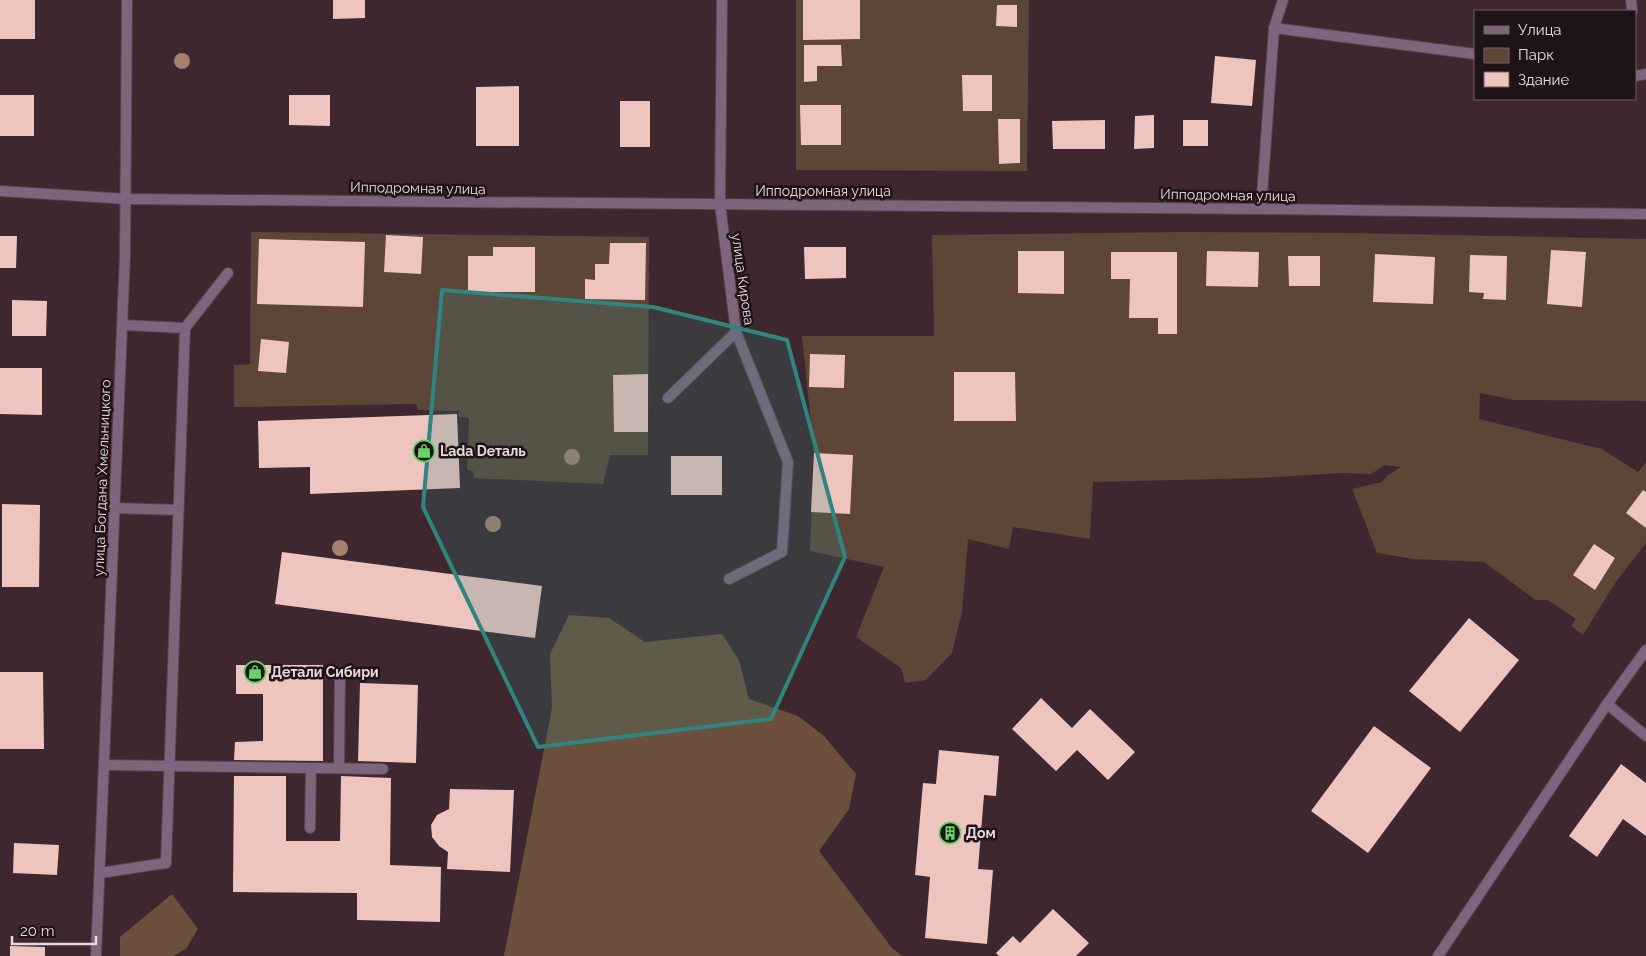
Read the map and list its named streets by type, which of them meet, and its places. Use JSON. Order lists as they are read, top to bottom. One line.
{"streets":{"street":["Ипподромная улица","улица Кирова","улица Богдана Хмельницкого"]},"crossings":[["Ипподромная улица","улица Кирова"],["Ипподромная улица","улица Богдана Хмельницкого"]],"places":{"shop":["Lada Dеталь","Детали Сибири"],"building":["Дом"]},"legend":["Улица","Парк","Здание"],"scale_bar":"20 m"}
